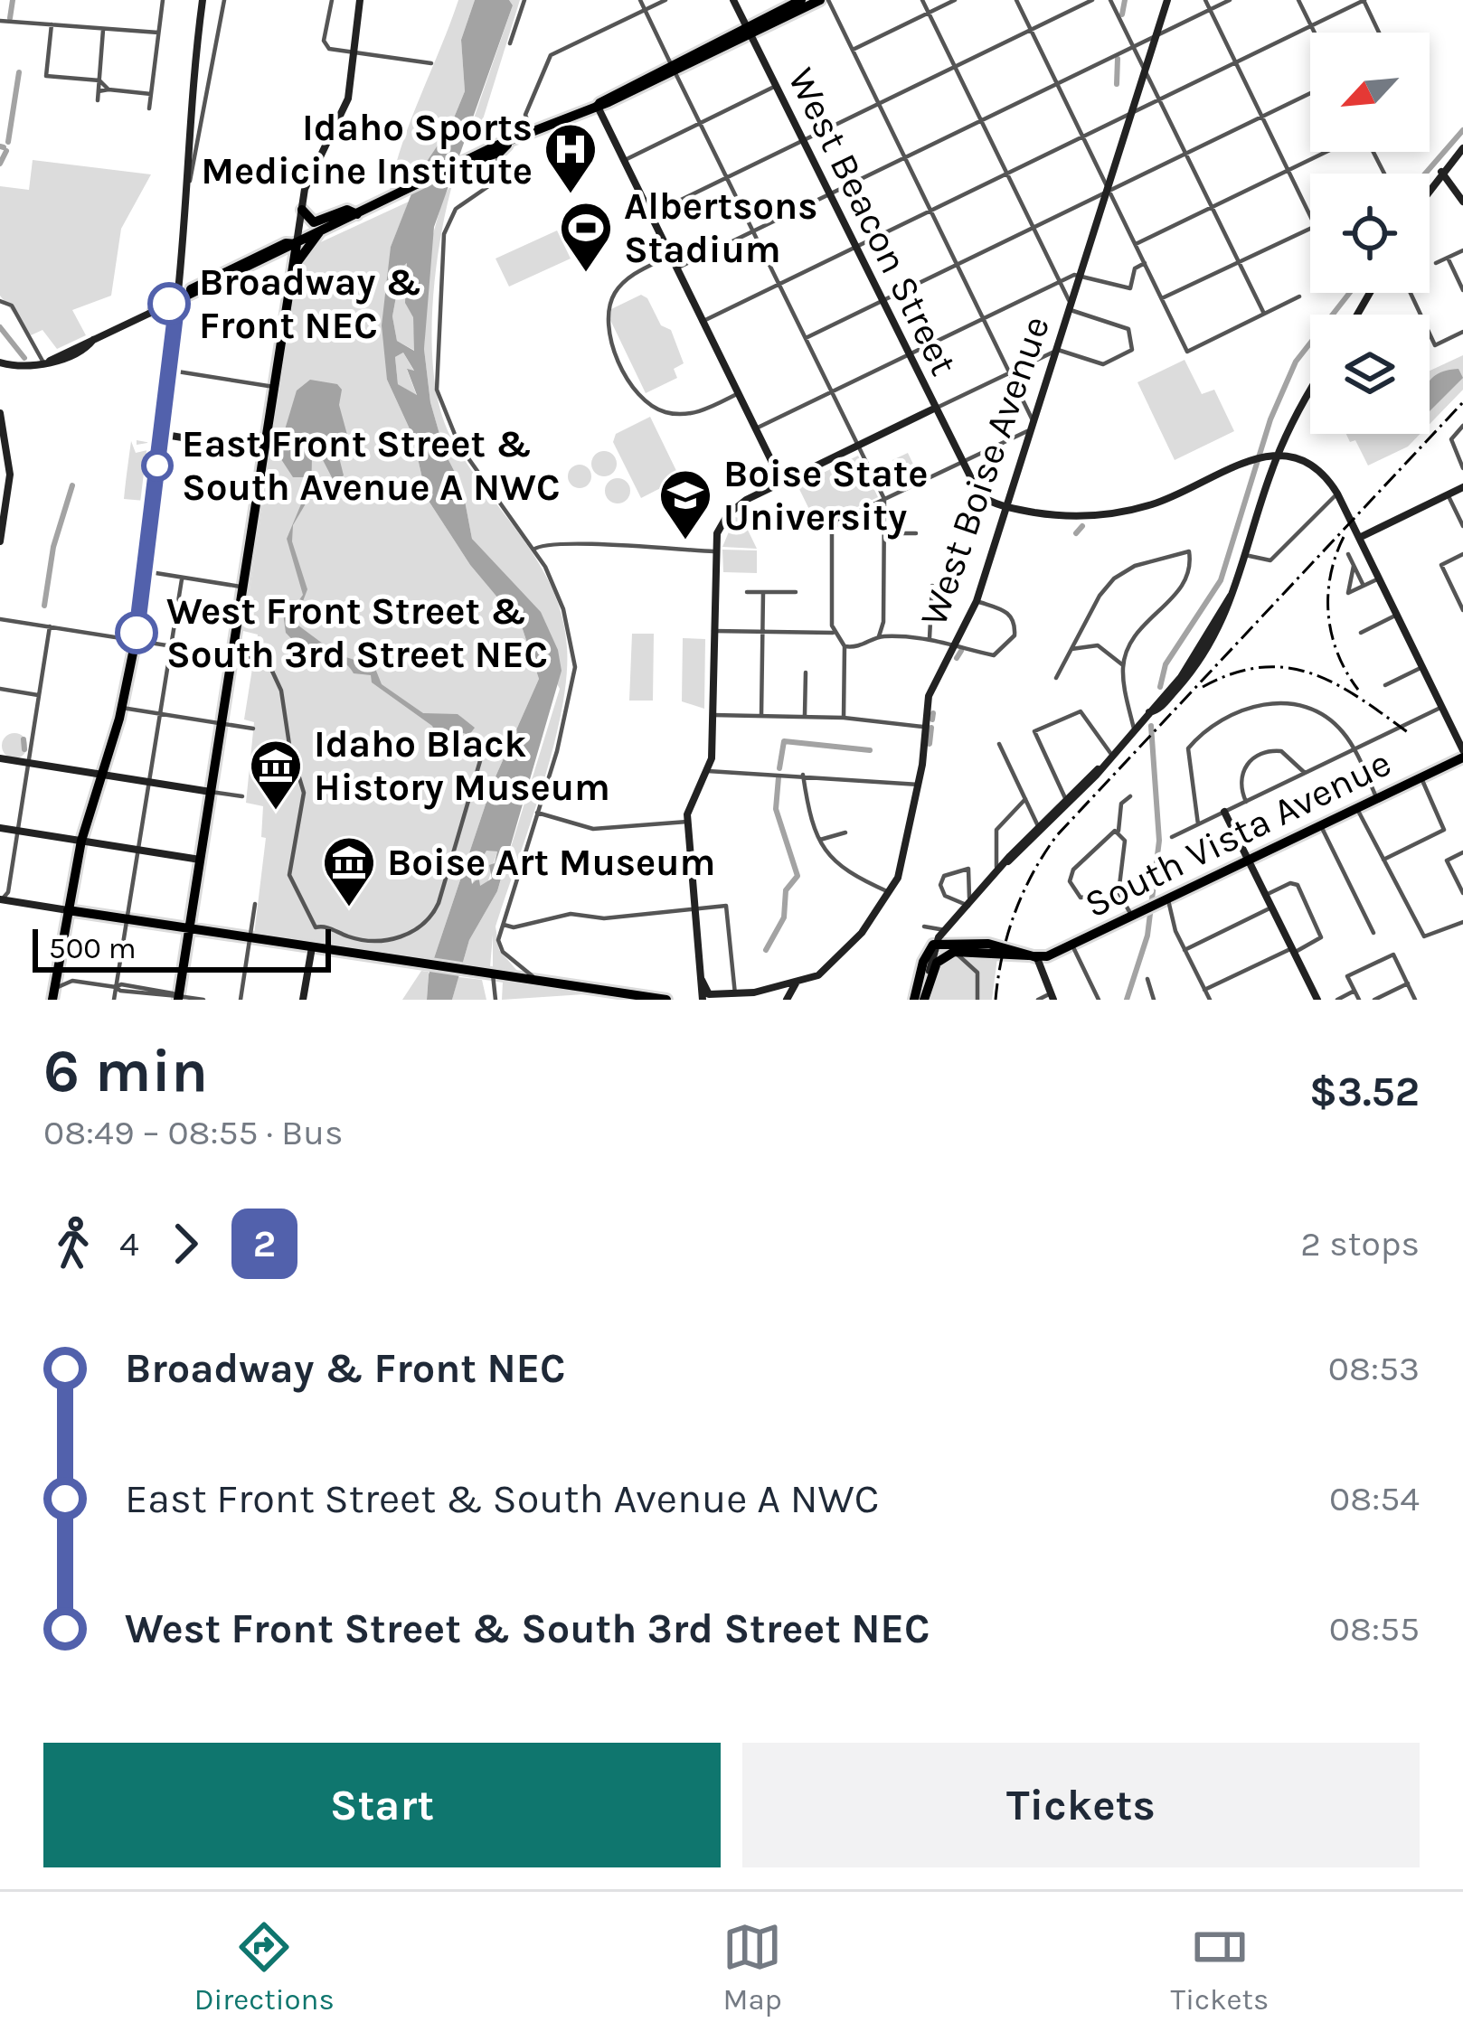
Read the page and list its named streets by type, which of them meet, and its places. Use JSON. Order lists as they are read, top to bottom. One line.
{"streets":{"main road":["South Vista Avenue"],"street":["West Beacon Street","West Boise Avenue"]},"crossings":[["West Beacon Street","West Boise Avenue"]],"places":{"hospital":["Idaho Sports Medicine Institute"],"sports":["Albertsons Stadium"],"other":["Broadway & Front NEC","East Front Street & South Avenue A NWC","West Front Street & South 3rd Street NEC"],"school or university":["Boise State University"],"museum":["Idaho Black History Museum","Boise Art Museum"]},"lines":["bus line 2"],"scale_bar":"500 m","north":"bottom left","page":{"scale":"500 m","heading":["6 min","08:49 – 08:55 · Bus","$3.52"],"legs":["4","2","2 stops"],"list":[{"name":"Broadway & Front NEC","value":"08:53"},{"name":"East Front Street & South Avenue A NWC","value":"08:54"},{"name":"West Front Street & South 3rd Street NEC","value":"08:55"}],"buttons":["Start","Tickets"],"tabs":["Directions","Map","Tickets"]}}
